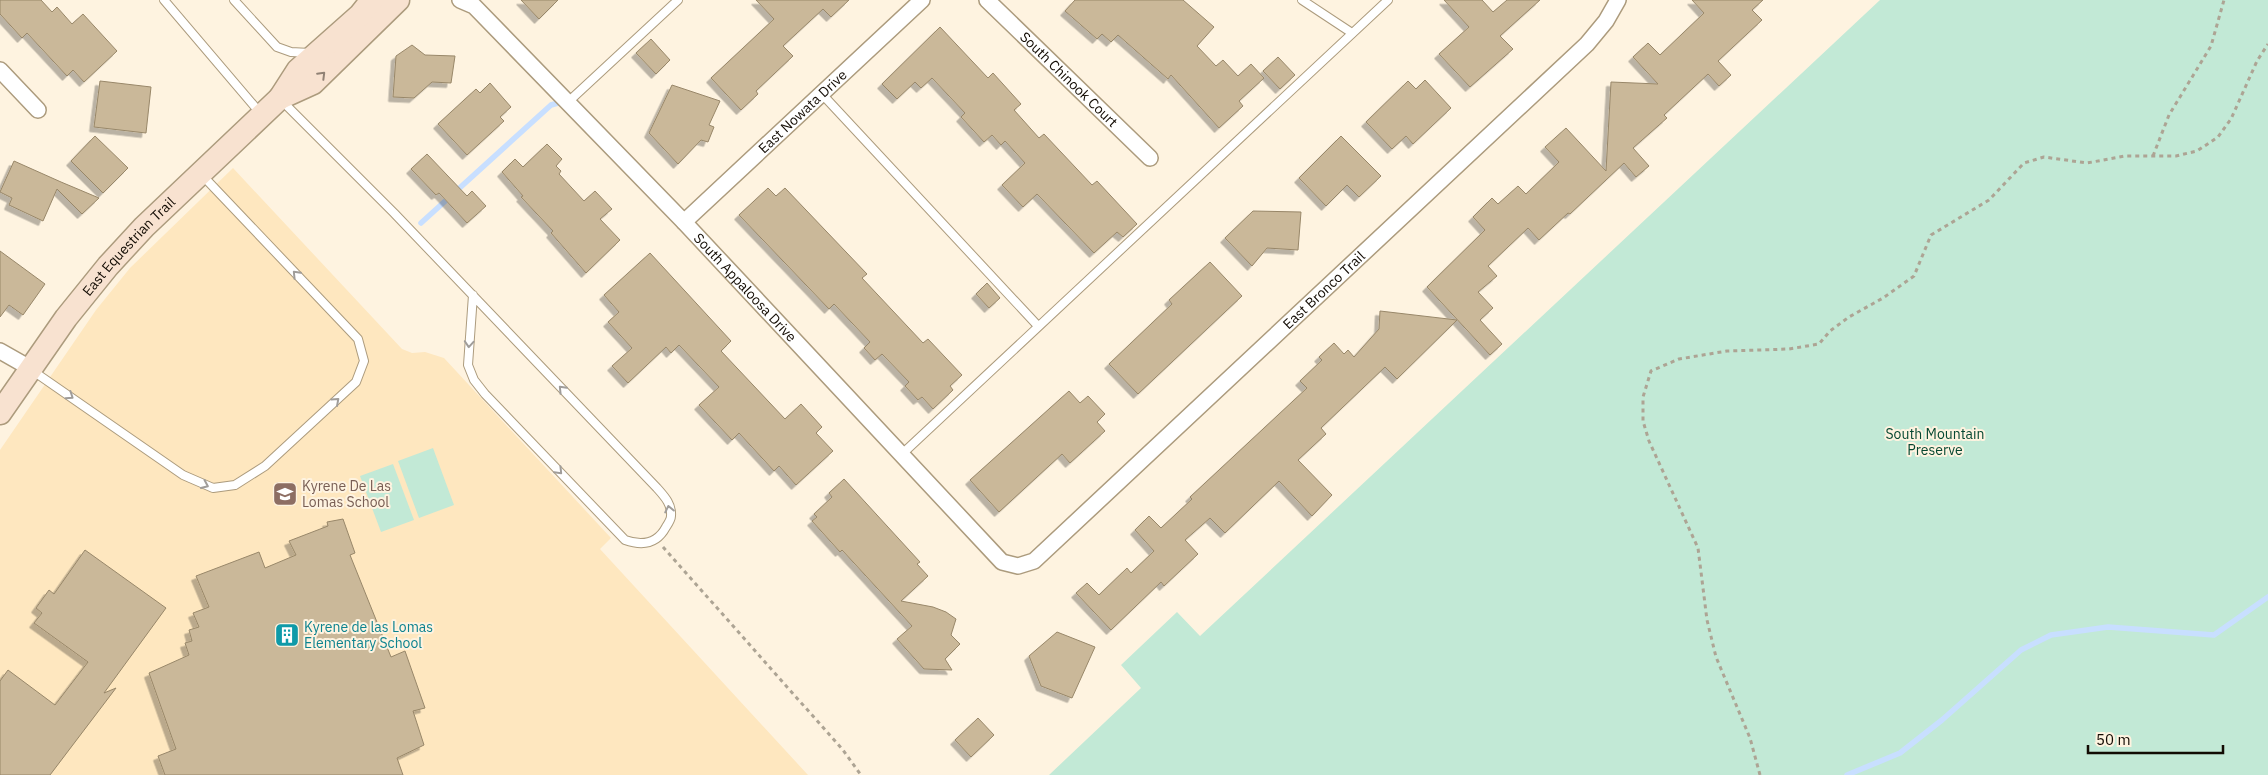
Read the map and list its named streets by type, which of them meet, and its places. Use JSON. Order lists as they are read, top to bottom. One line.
{"streets":{"street":["South Chinook Court","East Nowata Drive","East Equestrian Trail","South Appaloosa Drive","East Bronco Trail"]},"crossings":[["East Nowata Drive","South Appaloosa Drive"],["South Appaloosa Drive","East Bronco Trail"]],"parks":["South Mountain Preserve"],"places":{"school or university":["Kyrene De Las Lomas School"],"building":["Kyrene de las Lomas Elementary School"]},"scale_bar":"50 m"}
